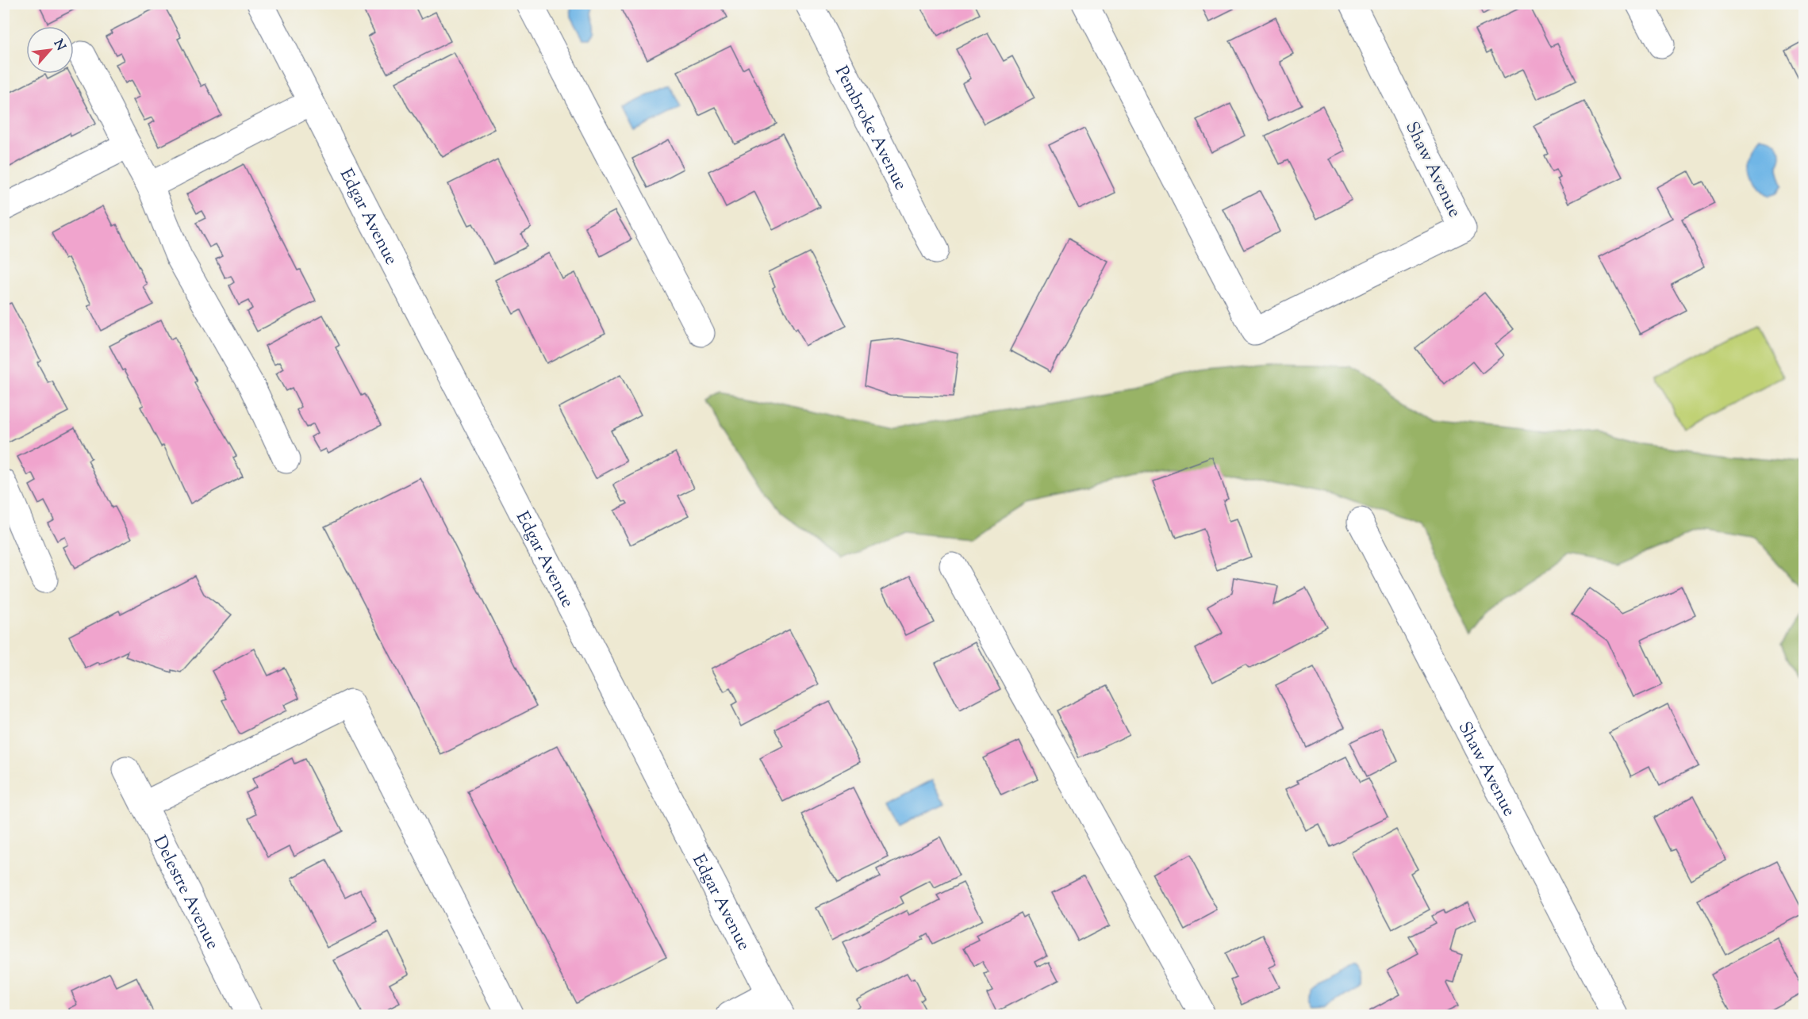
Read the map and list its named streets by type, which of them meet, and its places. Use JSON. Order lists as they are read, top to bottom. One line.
{"streets":{"street":["Pembroke Avenue","Shaw Avenue","Edgar Avenue","Delestre Avenue"]},"north":"top right"}
